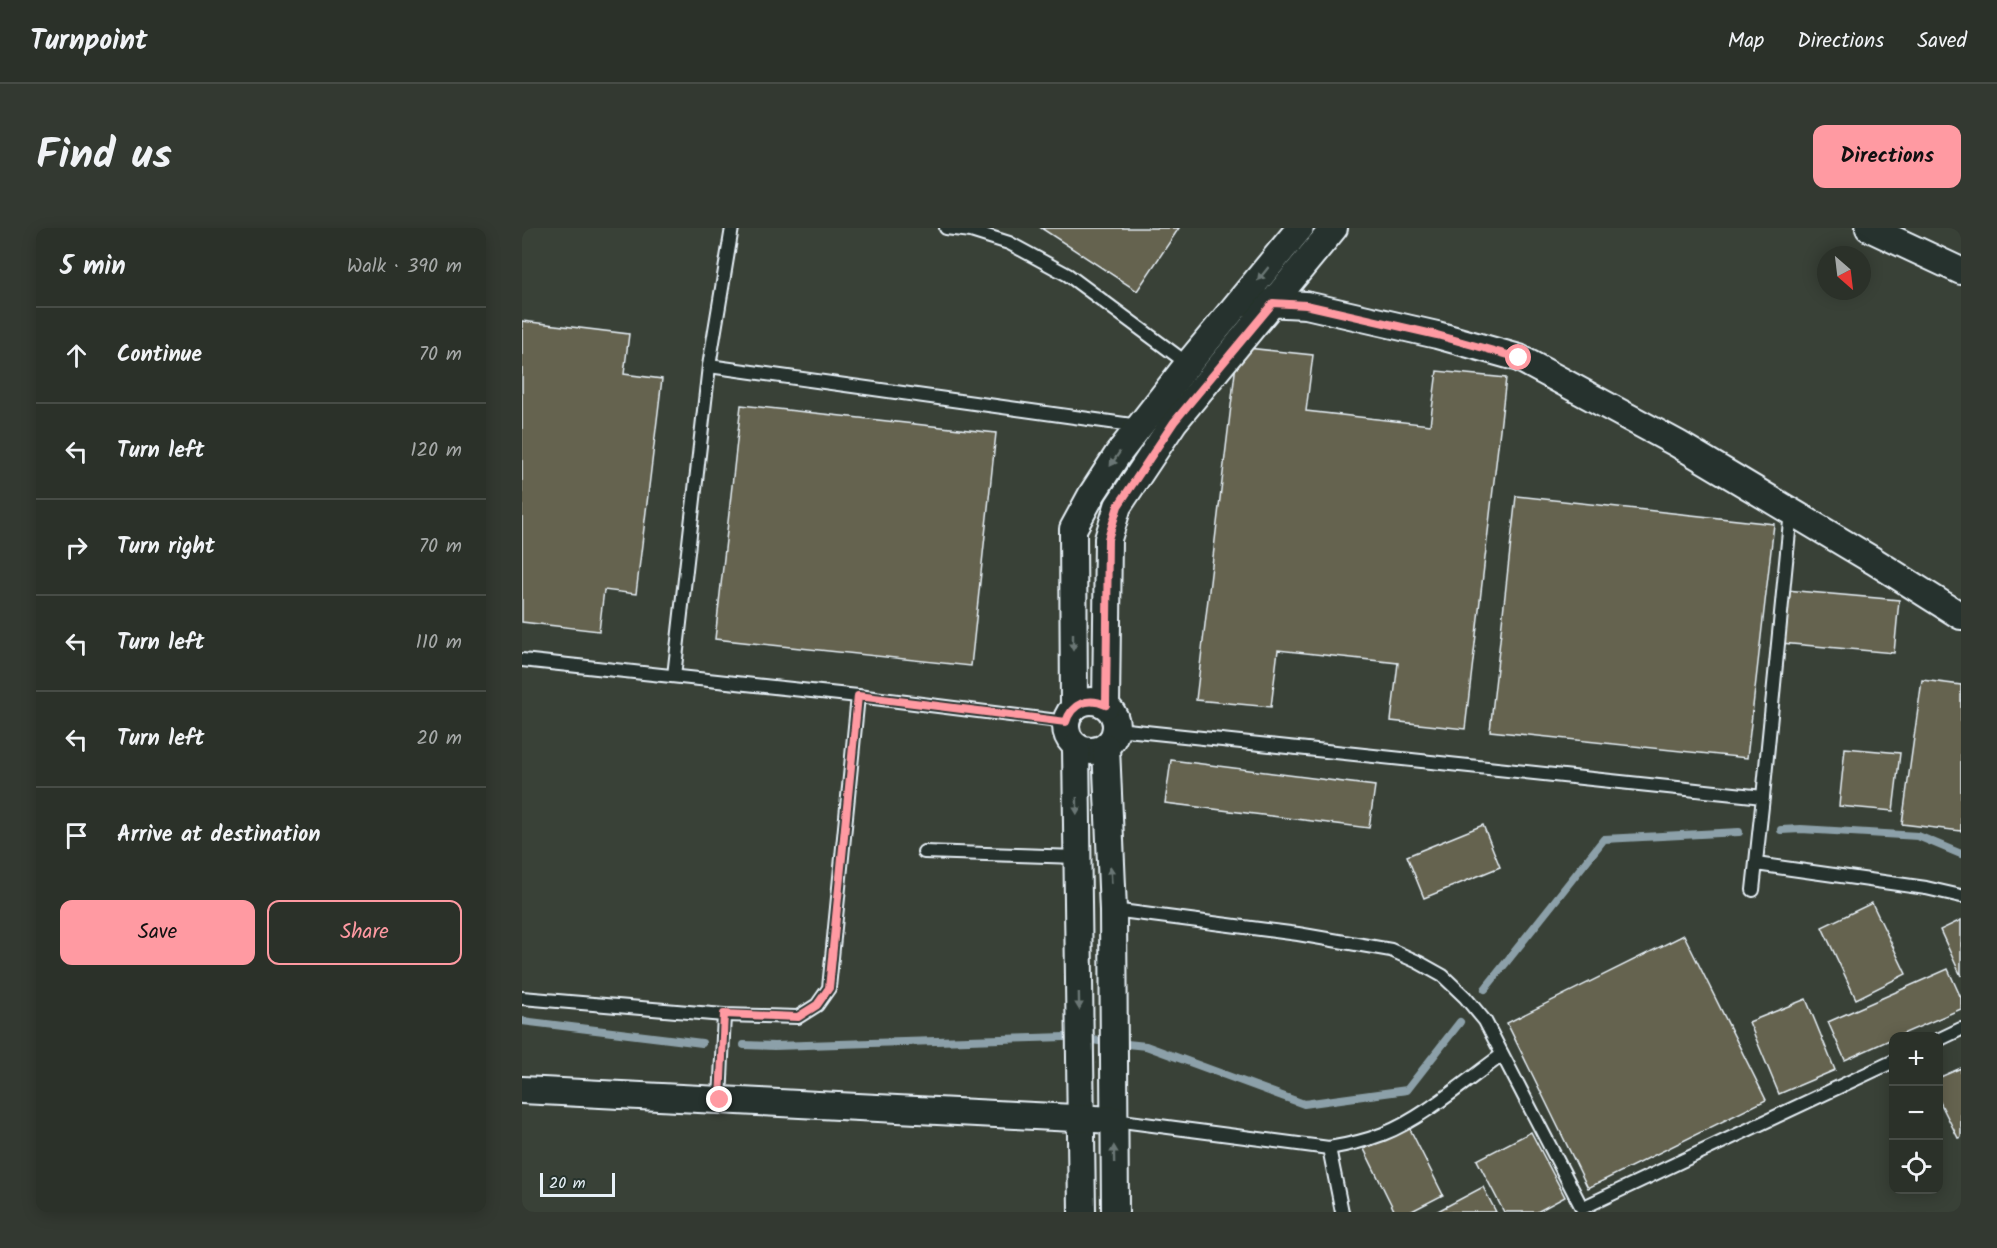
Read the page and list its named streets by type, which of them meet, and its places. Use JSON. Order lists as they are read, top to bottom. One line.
{"scale_bar":"20 m","north":"bottom right","page":{"header":"Turnpoint","nav":["Map","Directions","Saved"],"title":"Find us","buttons":["Directions",["Save","Share"]],"heading":["5 min","Walk · 390 m"],"list":[["Continue","70 m"],["Turn left","120 m"],["Turn right","70 m"],["Turn left","110 m"],["Turn left","20 m"],"Arrive at destination"],"map_buttons":["+","−"],"scale":"20 m"}}
